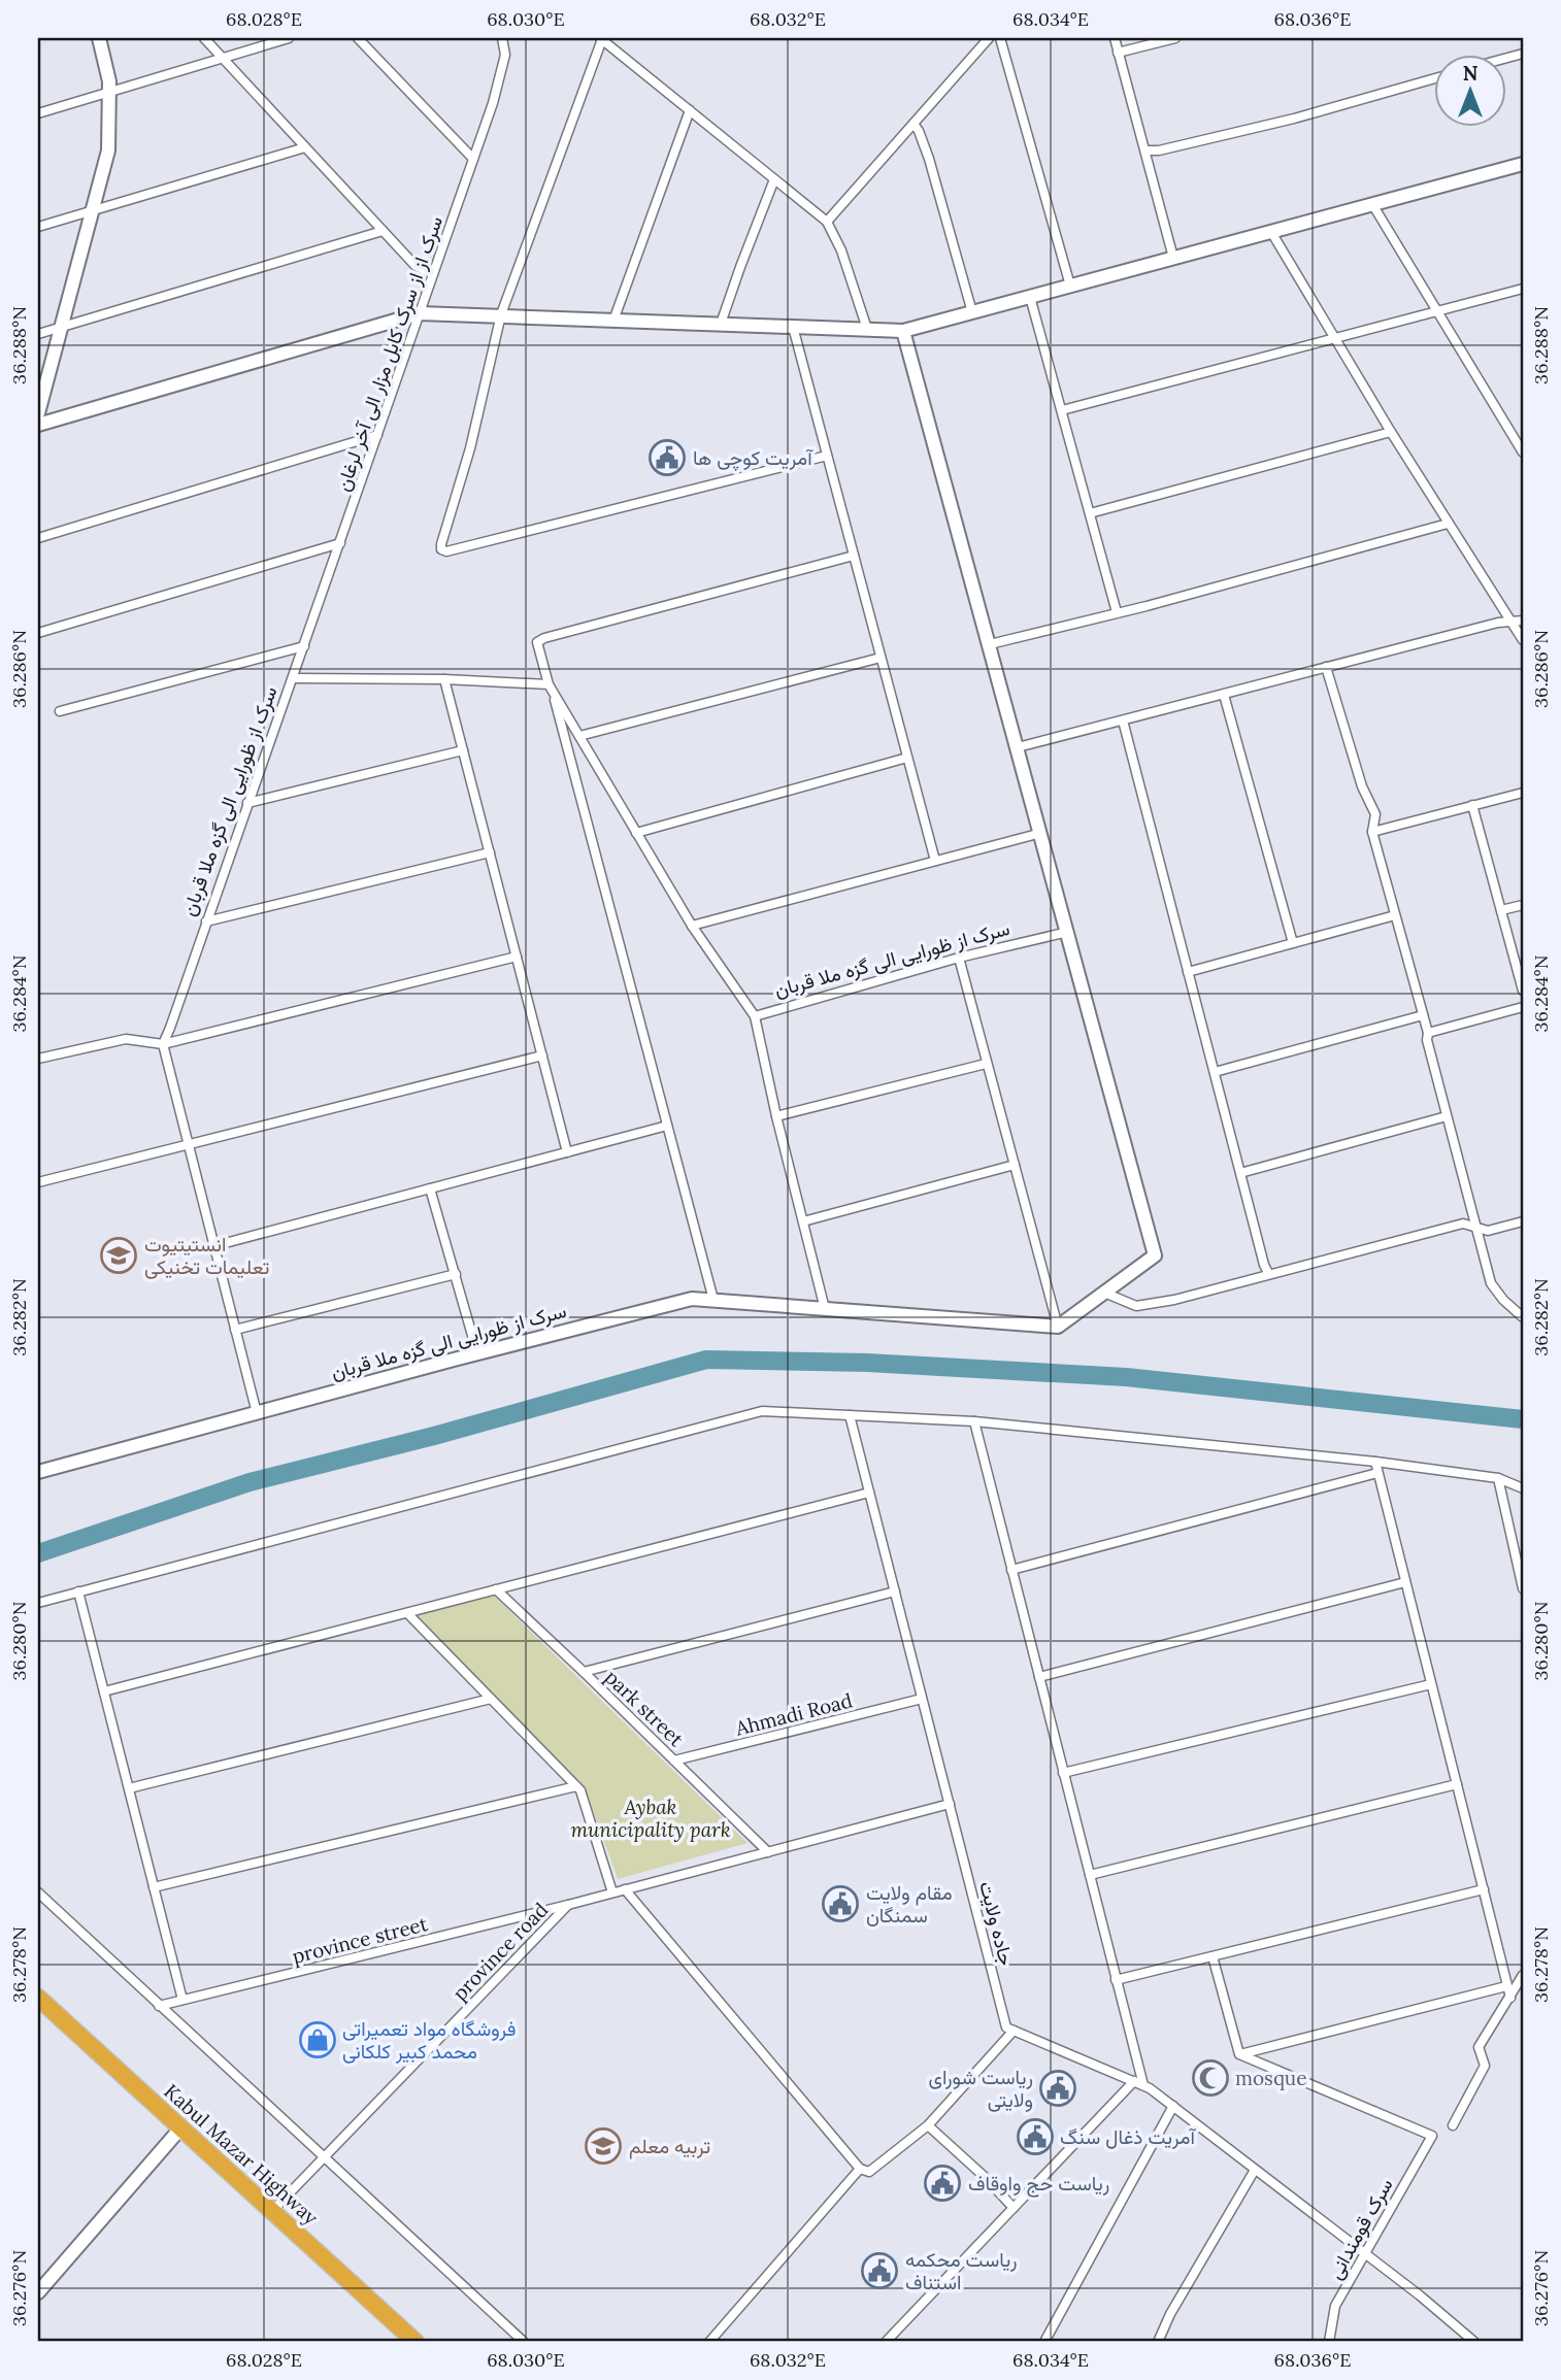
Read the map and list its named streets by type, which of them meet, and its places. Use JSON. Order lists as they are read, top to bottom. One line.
{"streets":{"highway":["Kabul Mazar Highway"],"street":["سرک از از سرک کابل مزار الی آخر لرغان","سرک از ظورایی الی گزه ملا قربان","park street","Ahmadi Road","جاده ولایت","province street","province road","سرک قومندانی"]},"crossings":[["سرک از از سرک کابل مزار الی آخر لرغان","سرک از ظورایی الی گزه ملا قربان"],["park street","Ahmadi Road"],["park street","province road"],["Ahmadi Road","جاده ولایت"],["جاده ولایت","province road"],["province street","province road"],["province road","Kabul Mazar Highway"]],"parks":["Aybak municipality park"],"places":{"public building":["آمریت کوچی ها","مقام ولایت سمنگان","ریاست شورای ولایتی","آمریت ذغال سنگ","ریاست حج واوقاف","ریاست محکمه استناف"],"school or university":["انستیتیوت تعلیمات تخنیکی","تربیه معلم"],"shop":["فروشگاه مواد تعمیراتی محمد کبیر کلکانی"],"mosque":["mosque"]},"north":"top","coordinates":["68.028°E","68.030°E","68.032°E","68.034°E","68.036°E","36.288°N","36.286°N","36.284°N","36.282°N","36.280°N","36.278°N","36.276°N"]}
